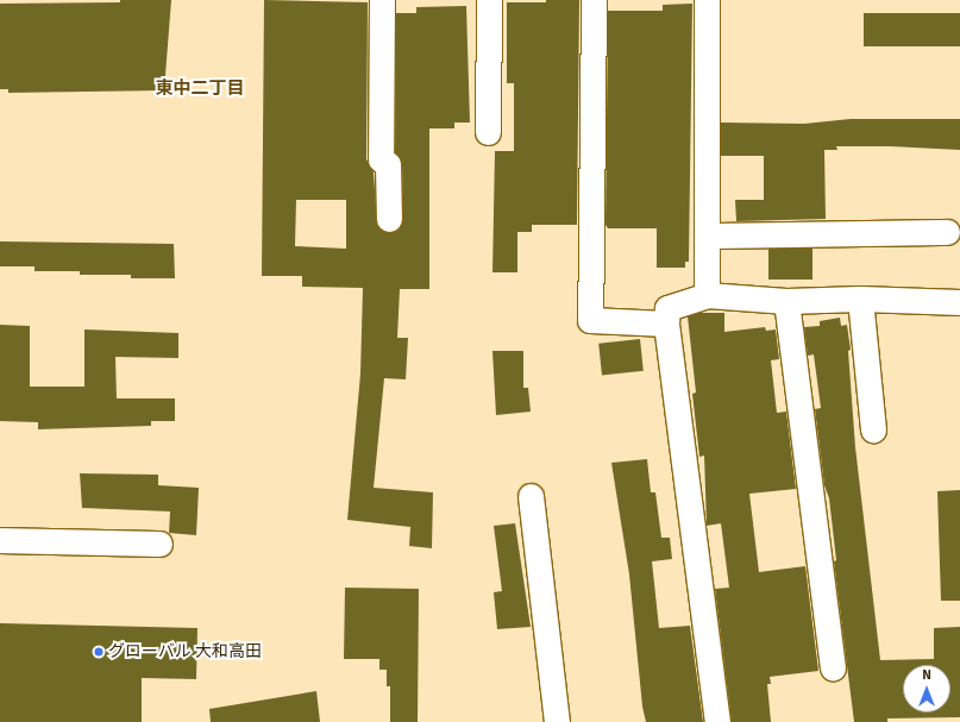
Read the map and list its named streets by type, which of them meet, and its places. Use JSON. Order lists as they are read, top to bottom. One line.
{"districts":["東中二丁目"],"places":["グローバル 大和高田"],"north":"top"}
